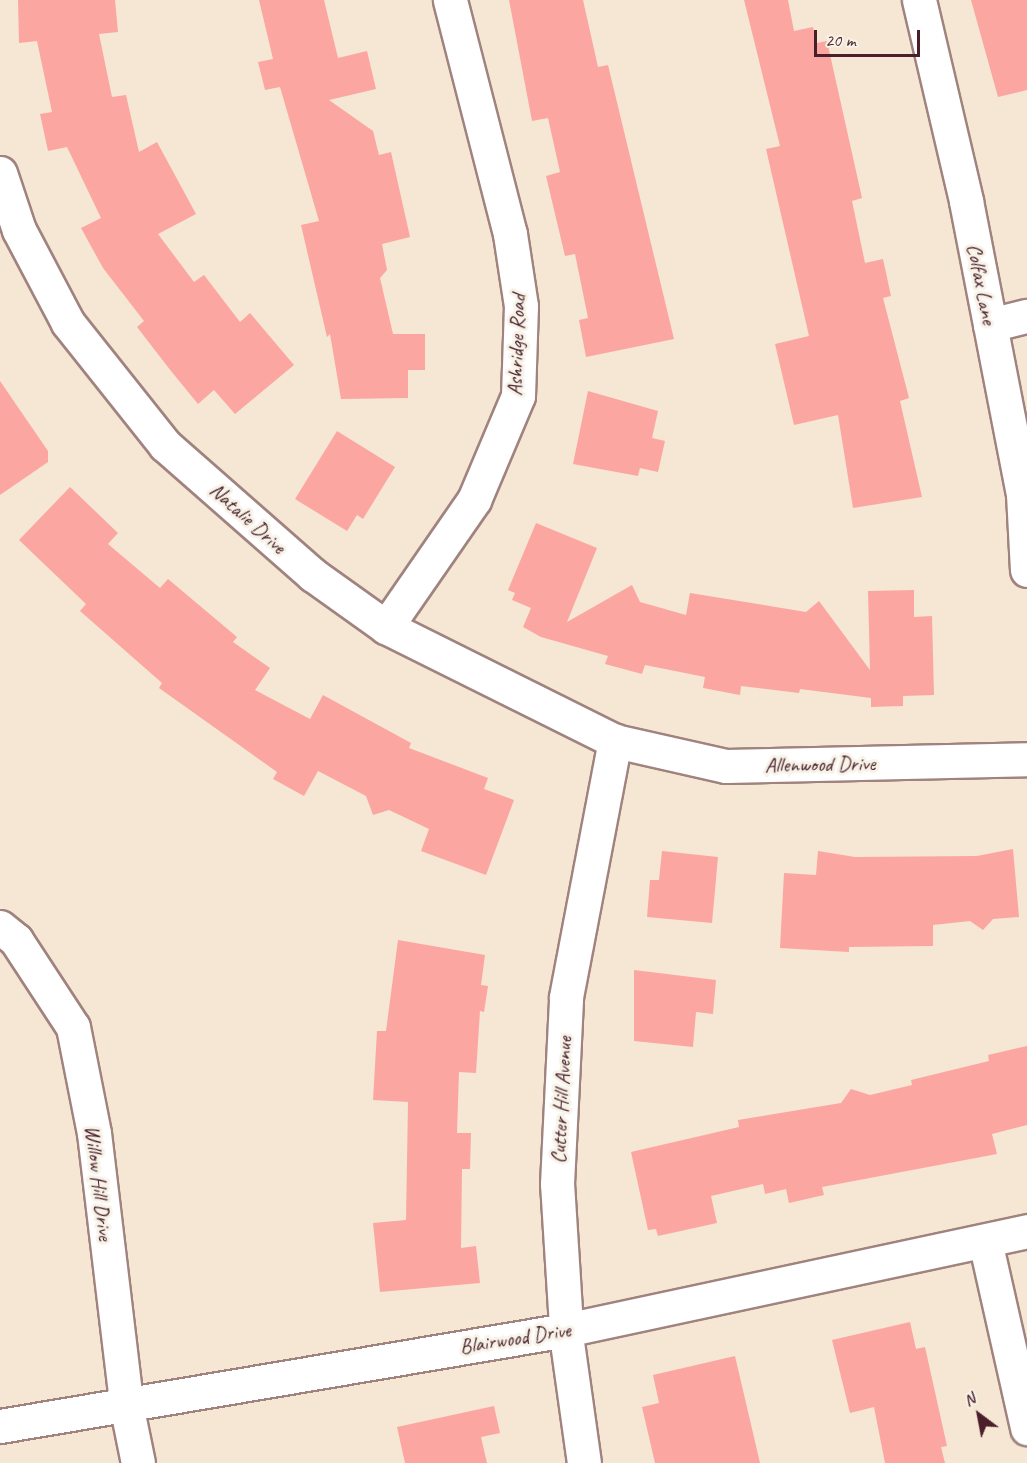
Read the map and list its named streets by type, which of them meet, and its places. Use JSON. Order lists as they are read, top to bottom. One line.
{"streets":{"street":["Colfax Lane","Ashridge Road","Natalie Drive","Allenwood Drive","Cutter Hill Avenue","Willow Hill Drive","Blairwood Drive"]},"crossings":[["Ashridge Road","Natalie Drive"],["Natalie Drive","Allenwood Drive"],["Natalie Drive","Cutter Hill Avenue"],["Allenwood Drive","Cutter Hill Avenue"],["Cutter Hill Avenue","Blairwood Drive"],["Willow Hill Drive","Blairwood Drive"]],"scale_bar":"20 m","north":"top left"}
